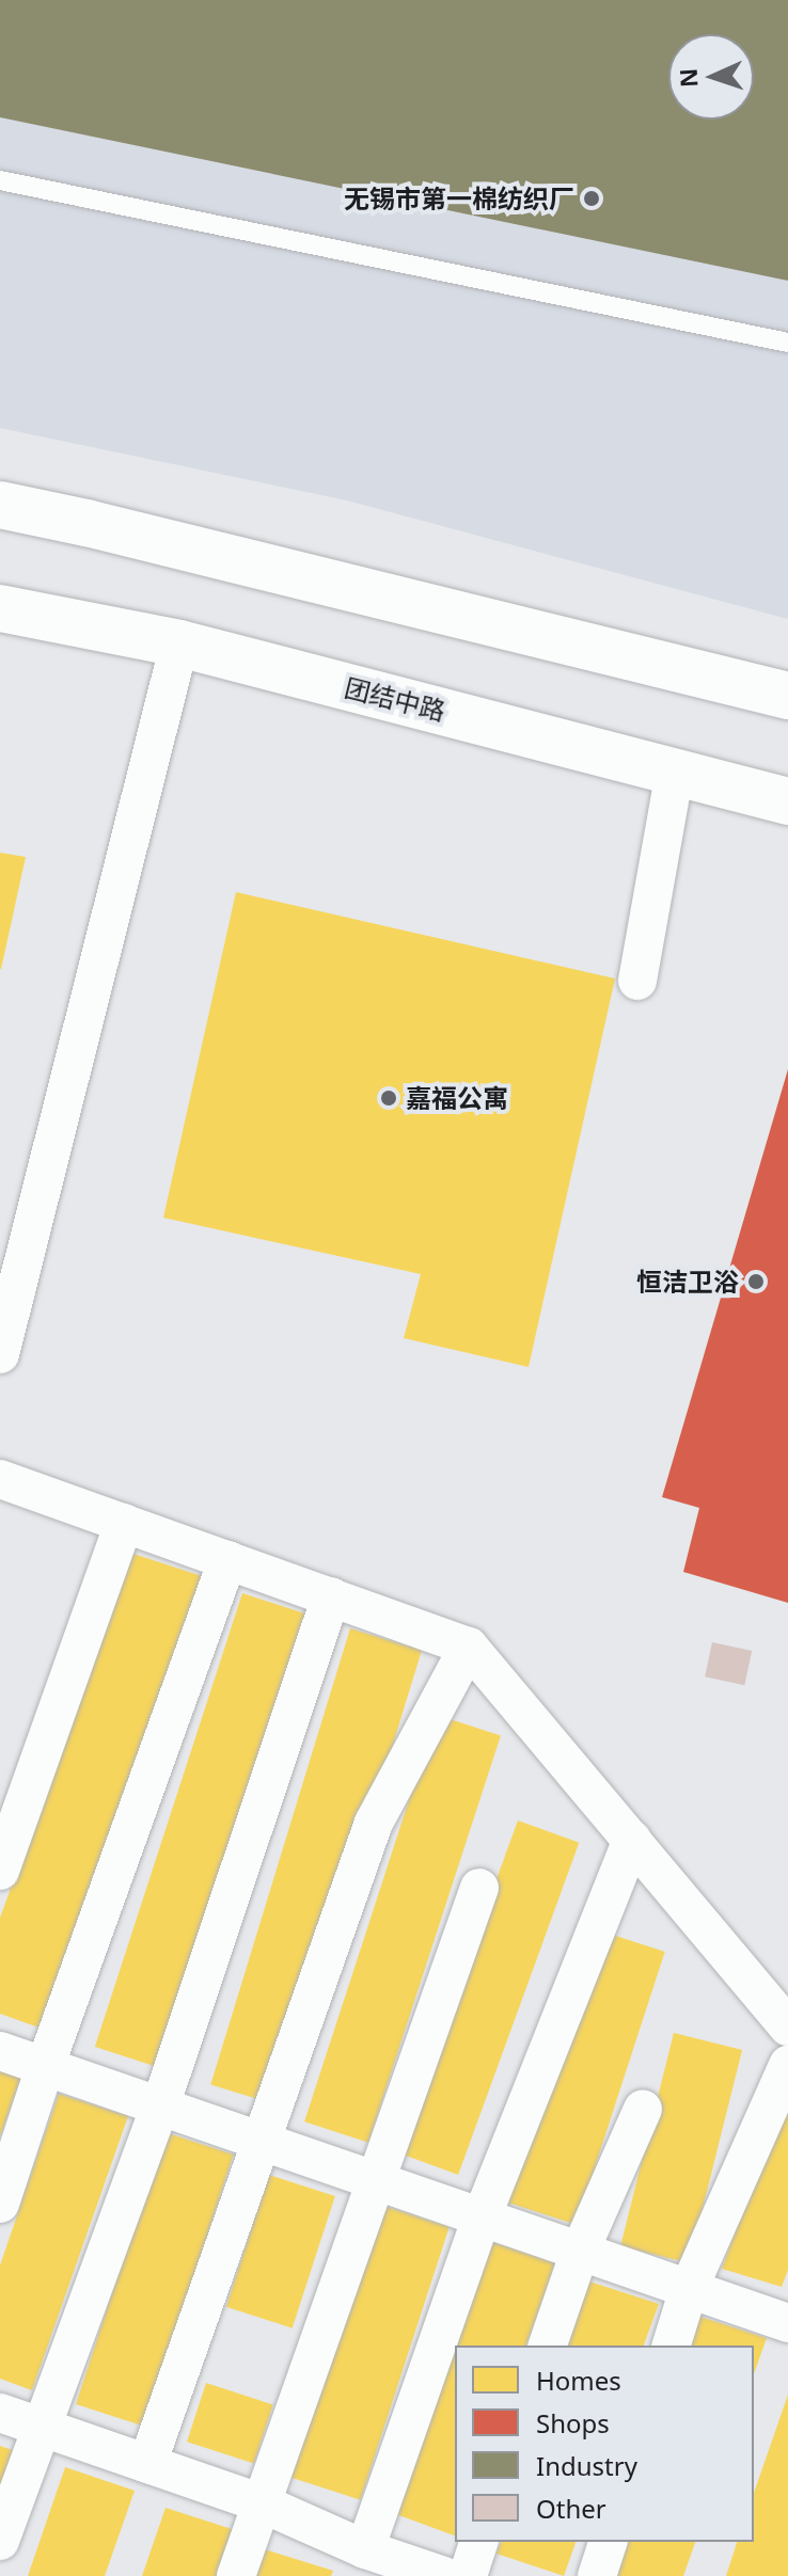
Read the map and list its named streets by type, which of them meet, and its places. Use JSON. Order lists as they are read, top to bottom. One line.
{"streets":{"main road":["团结中路"]},"places":["无锡市第一棉纺织厂","嘉福公寓","恒洁卫浴"],"legend":["Homes","Shops","Industry","Other"],"north":"left"}
